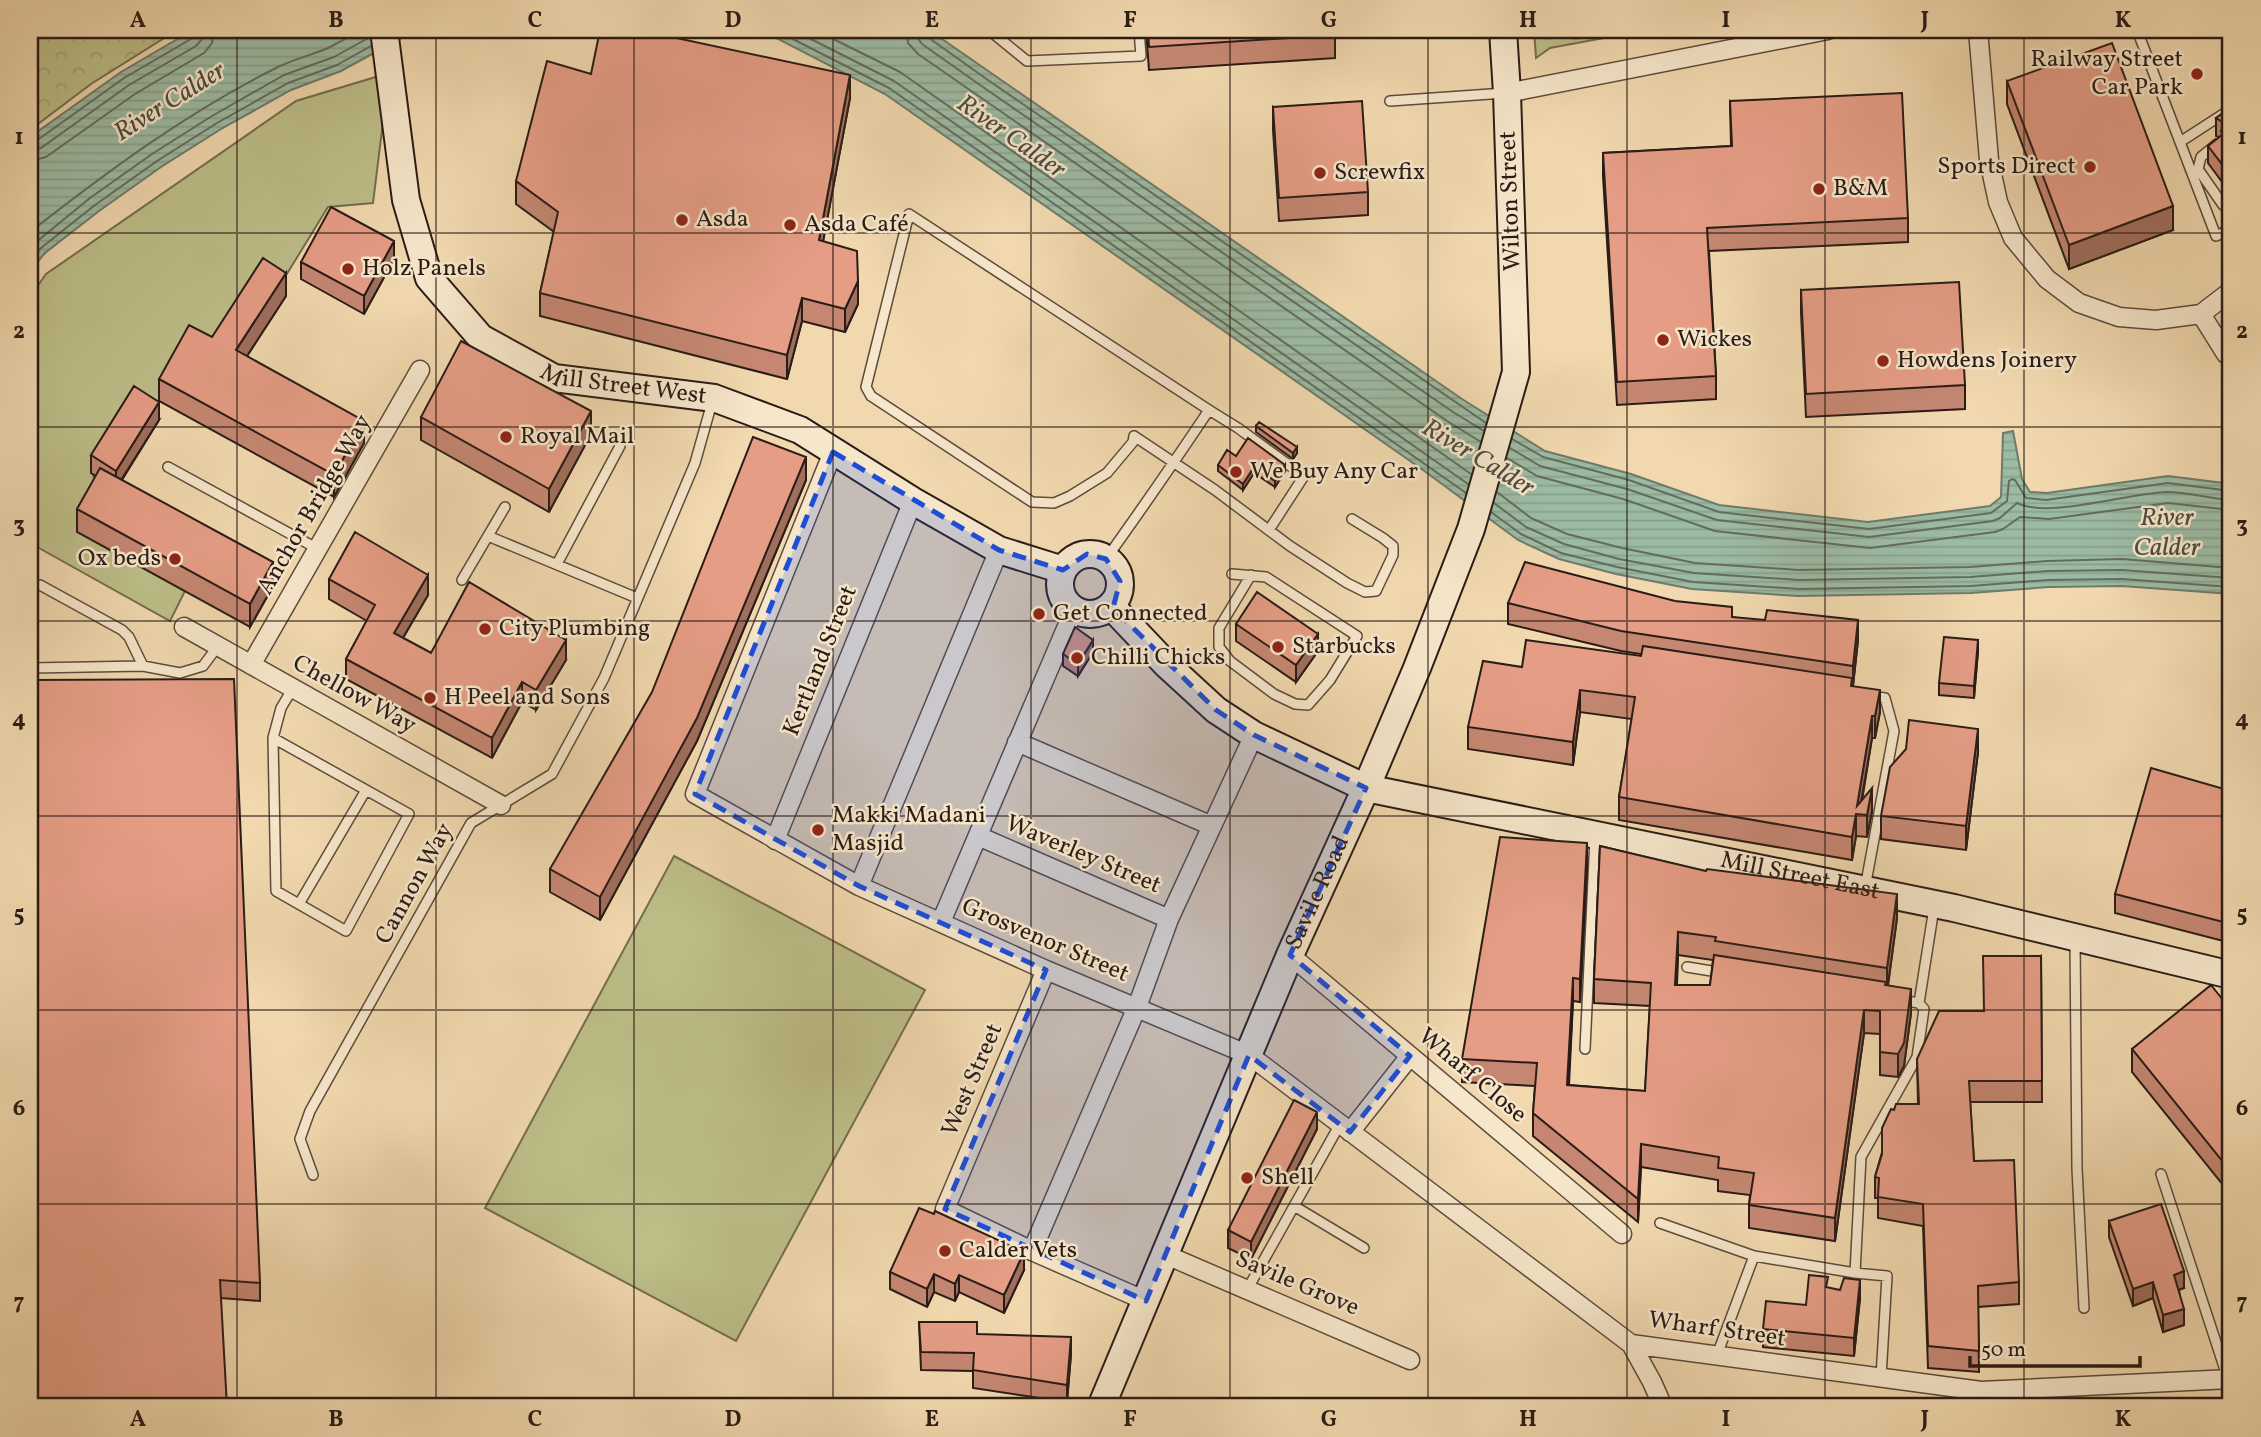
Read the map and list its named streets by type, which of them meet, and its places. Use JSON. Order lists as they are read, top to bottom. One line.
{"streets":{"street":["Wilton Street","Mill Street West","Anchor Bridge Way","Kertland Street","Chellow Way","Waverley Street","Mill Street East","Savile Road","Grosvenor Street","Wharf Close","West Street","Savile Grove","Wharf Street"],"lane":["Cannon Way"]},"crossings":[["Wilton Street","Savile Road"],["Mill Street West","Kertland Street"],["Mill Street West","Cannon Way"],["Mill Street West","Grosvenor Street"],["Anchor Bridge Way","Chellow Way"],["Chellow Way","Cannon Way"],["Waverley Street","Grosvenor Street"],["Mill Street East","Savile Road"],["Savile Road","Grosvenor Street"],["Savile Road","Wharf Close"],["Savile Road","Savile Grove"],["Savile Road","Wharf Street"],["Grosvenor Street","West Street"],["Grosvenor Street","Wharf Street"]],"water":["River Calder"],"places":["Railway Street Car Park","Sports Direct","Screwfix","B&M","Asda","Asda Café","Holz Panels","Wickes","Howdens Joinery","Royal Mail","We Buy Any Car","Ox beds","Get Connected","City Plumbing","Starbucks","Chilli Chicks","H Peel and Sons","Makki Madani Masjid","Shell","Calder Vets"],"scale_bar":"50 m","grid":{"columns":["A","B","C","D","E","F","G","H","I","J","K"],"rows":["1","2","3","4","5","6","7"]}}
